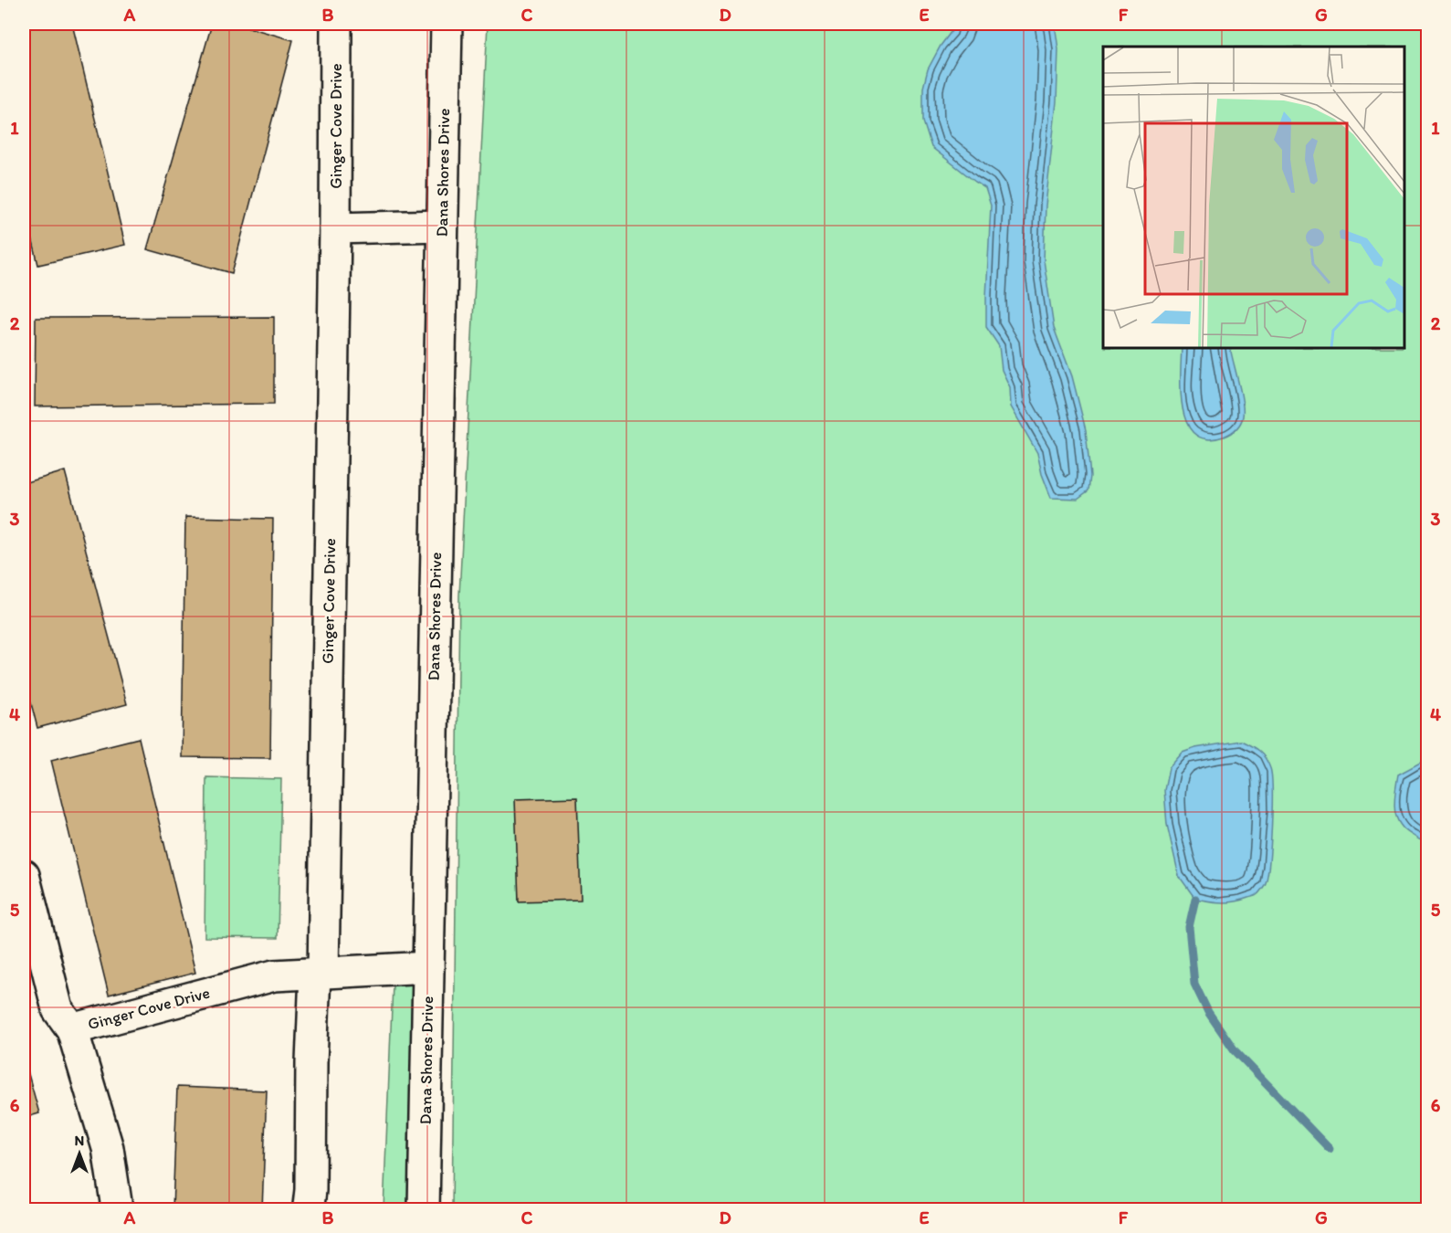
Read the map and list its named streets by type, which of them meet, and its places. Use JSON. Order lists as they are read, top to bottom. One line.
{"streets":{"street":["Ginger Cove Drive","Dana Shores Drive"]},"crossings":[["Ginger Cove Drive","Dana Shores Drive"]],"north":"top","grid":{"columns":["A","B","C","D","E","F","G"],"rows":["1","2","3","4","5","6"]}}
